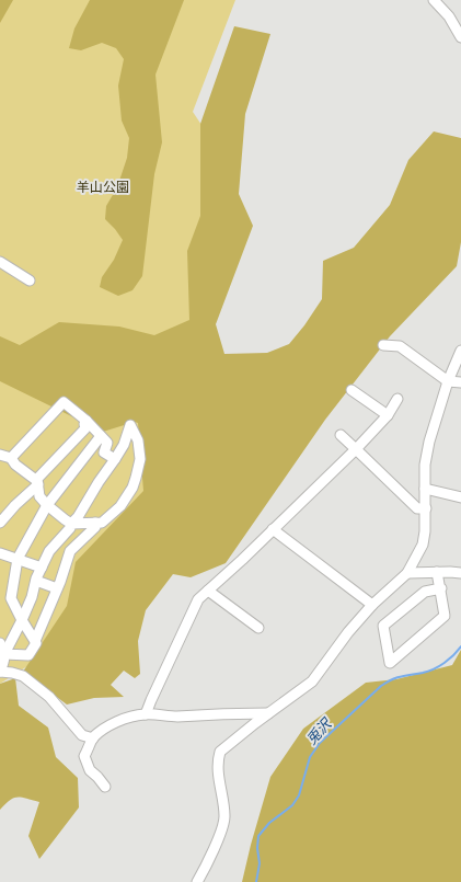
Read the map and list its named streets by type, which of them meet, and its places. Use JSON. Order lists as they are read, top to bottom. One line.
{"water":["兎沢"],"parks":["羊山公園"]}
